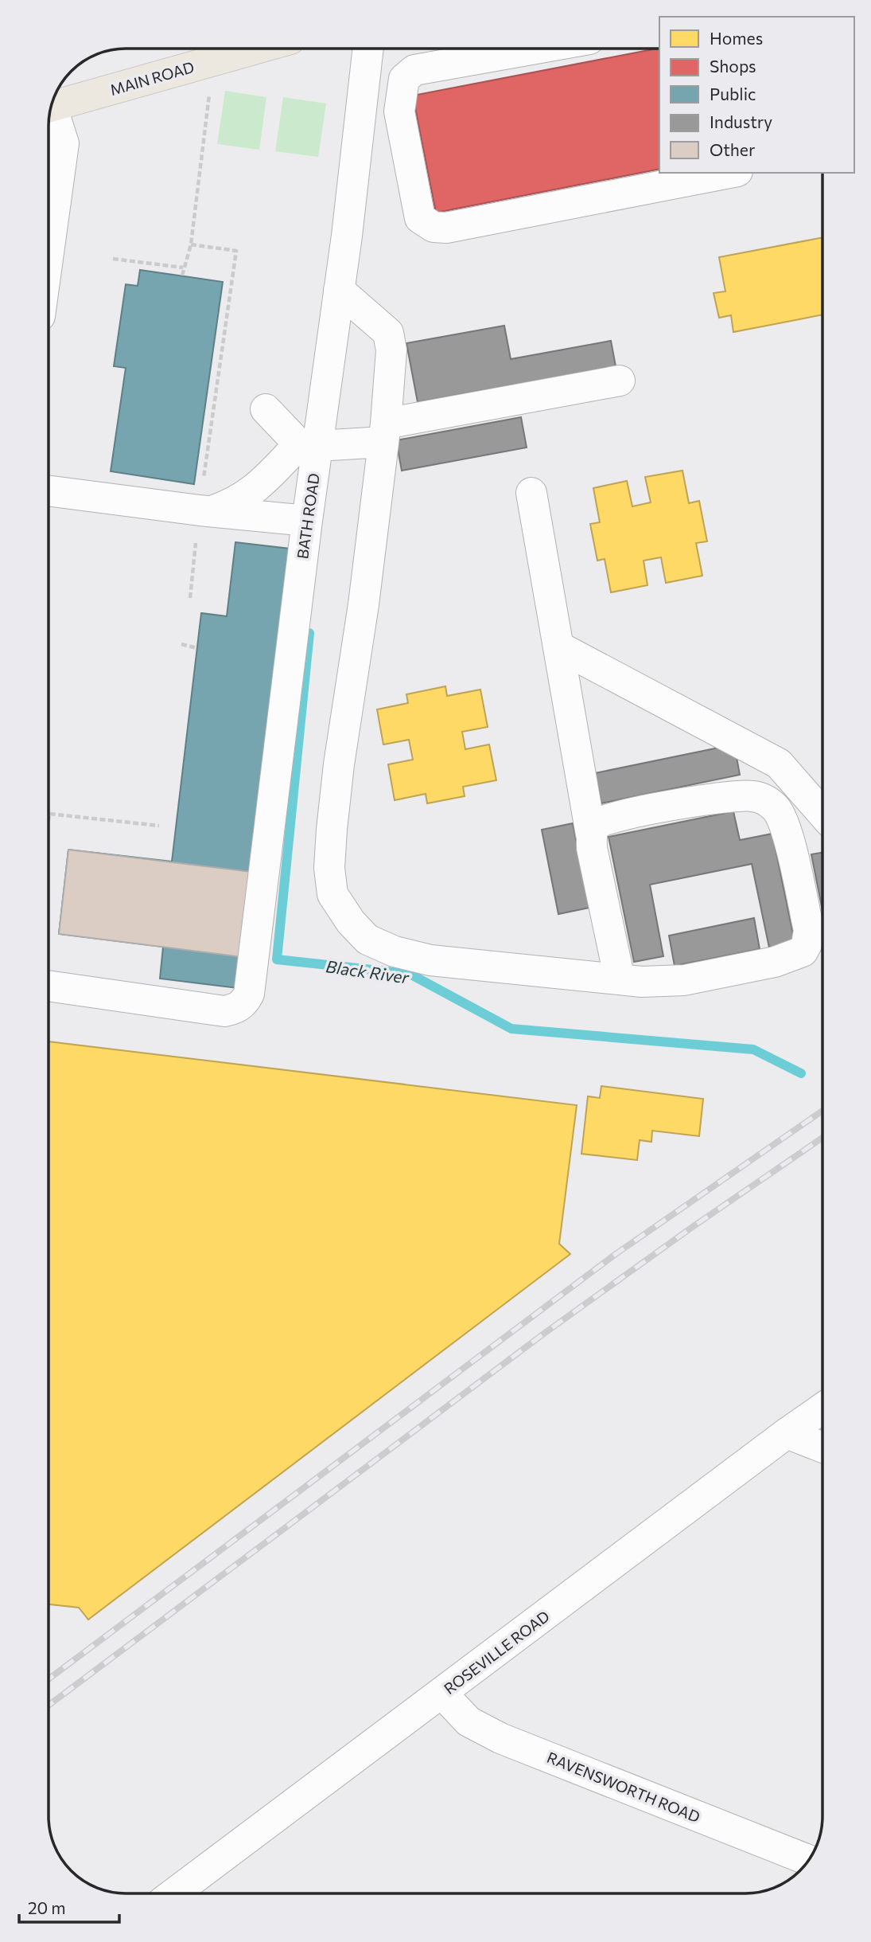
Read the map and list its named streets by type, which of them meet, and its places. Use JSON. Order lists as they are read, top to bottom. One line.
{"streets":{"main road":["MAIN ROAD"],"street":["BATH ROAD","ROSEVILLE ROAD","RAVENSWORTH ROAD"]},"crossings":[["ROSEVILLE ROAD","RAVENSWORTH ROAD"]],"water":["Black River"],"legend":["Homes","Shops","Public","Industry","Other"],"scale_bar":"20 m"}
